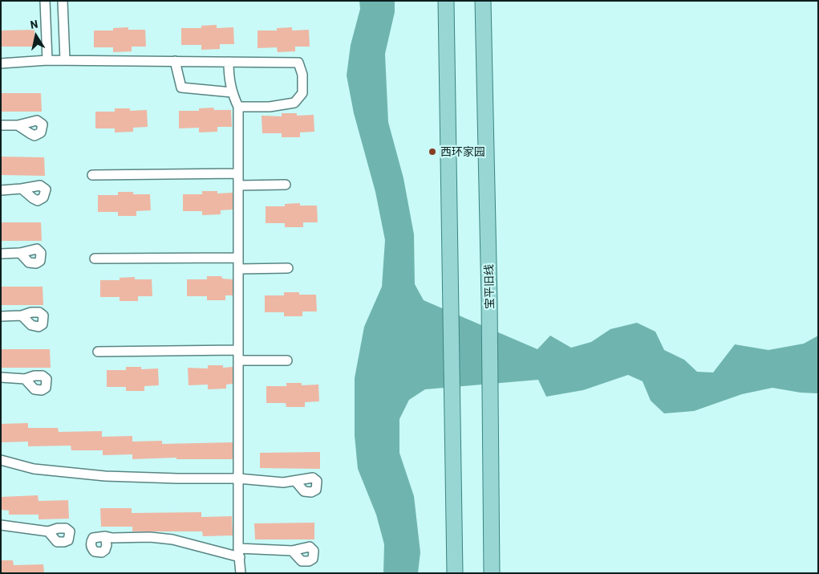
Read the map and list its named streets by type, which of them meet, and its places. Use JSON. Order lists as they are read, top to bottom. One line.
{"streets":{"main road":["宝平旧线"]},"places":["西环家园"],"north":"top"}
